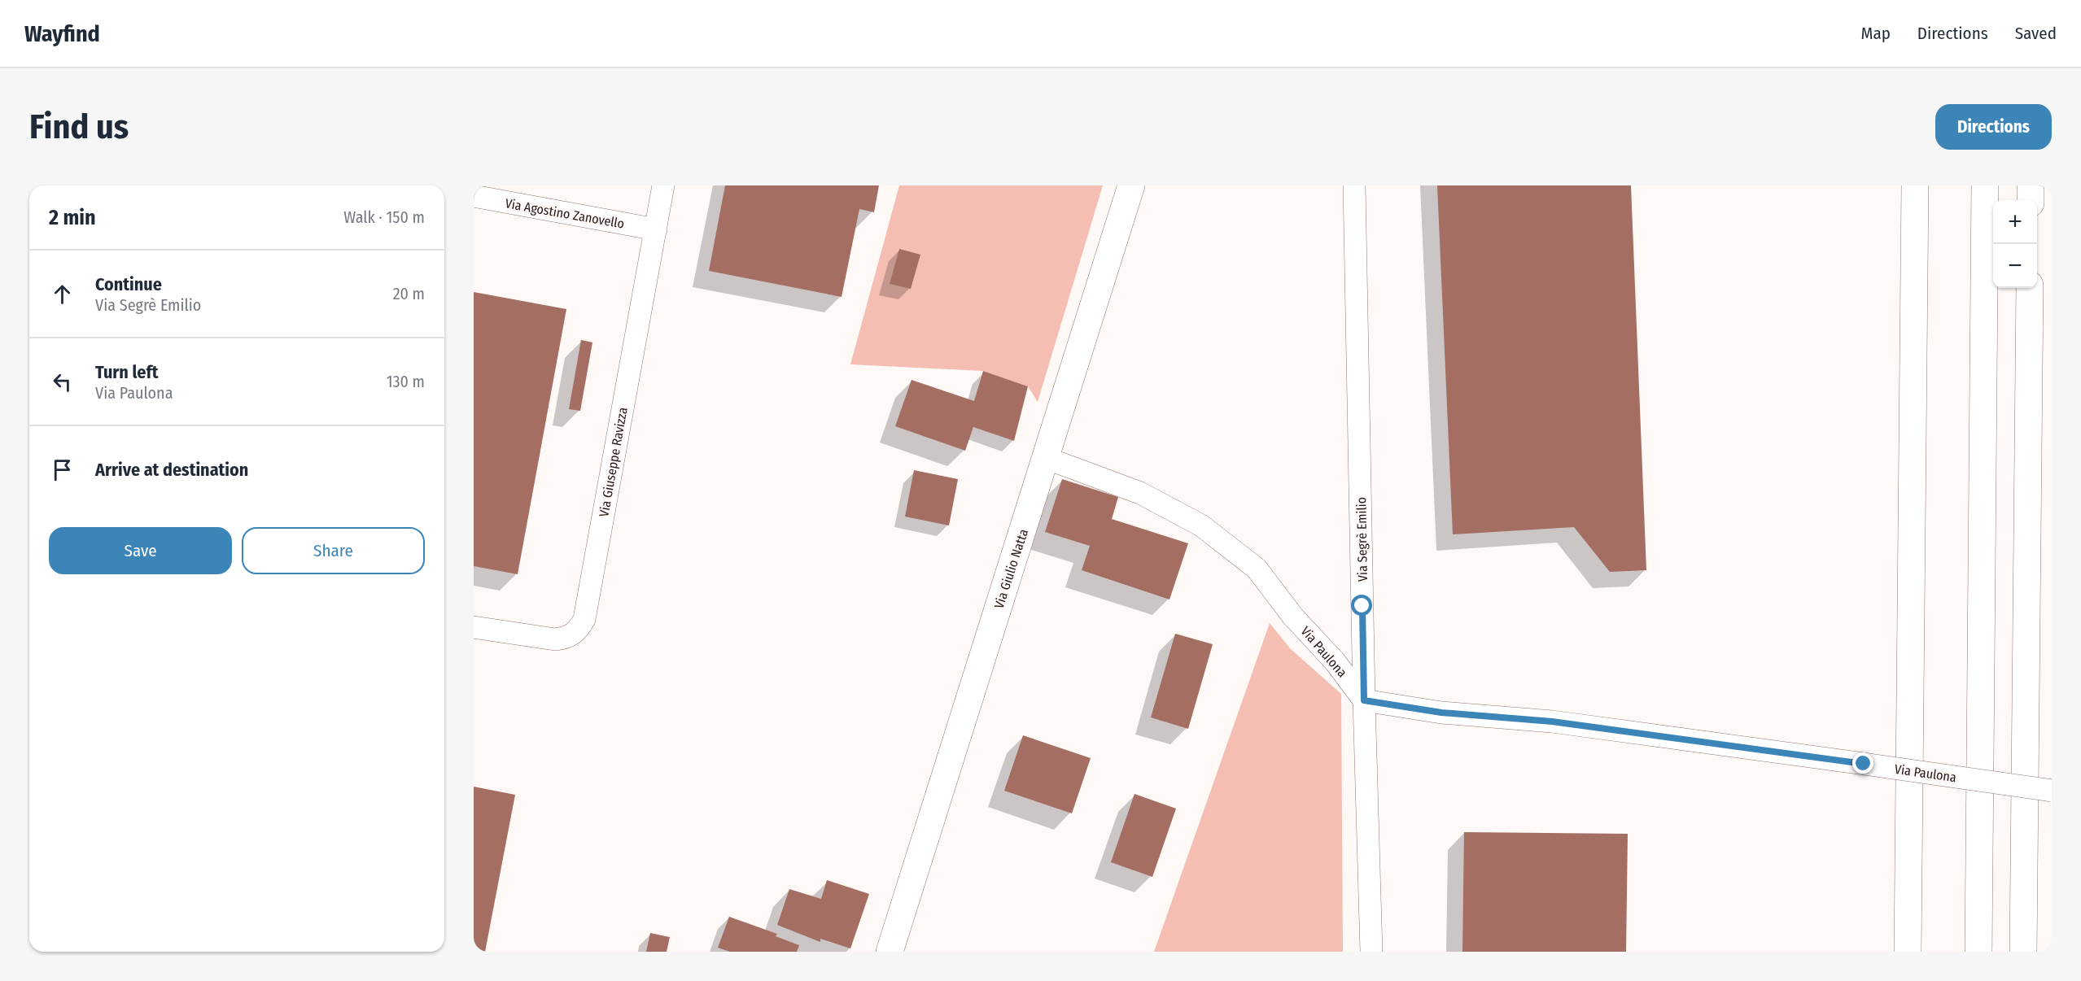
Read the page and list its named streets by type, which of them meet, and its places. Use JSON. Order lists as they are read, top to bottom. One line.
{"streets":{"main road":["Via Giulio Natta"],"street":["Via Agostino Zanovello","Via Giuseppe Ravizza","Via Segrè Emilio","Via Paulona"]},"crossings":[["Via Agostino Zanovello","Via Giuseppe Ravizza"],["Via Segrè Emilio","Via Paulona"],["Via Giulio Natta","Via Paulona"]],"page":{"header":"Wayfind","nav":["Map","Directions","Saved"],"buttons":["Directions",["Save","Share"]],"title":"Find us","heading":["2 min","Walk · 150 m"],"map_buttons":["+","−"],"list":[["Continue","Via Segrè Emilio","20 m"],["Turn left","Via Paulona","130 m"],"Arrive at destination"]}}
